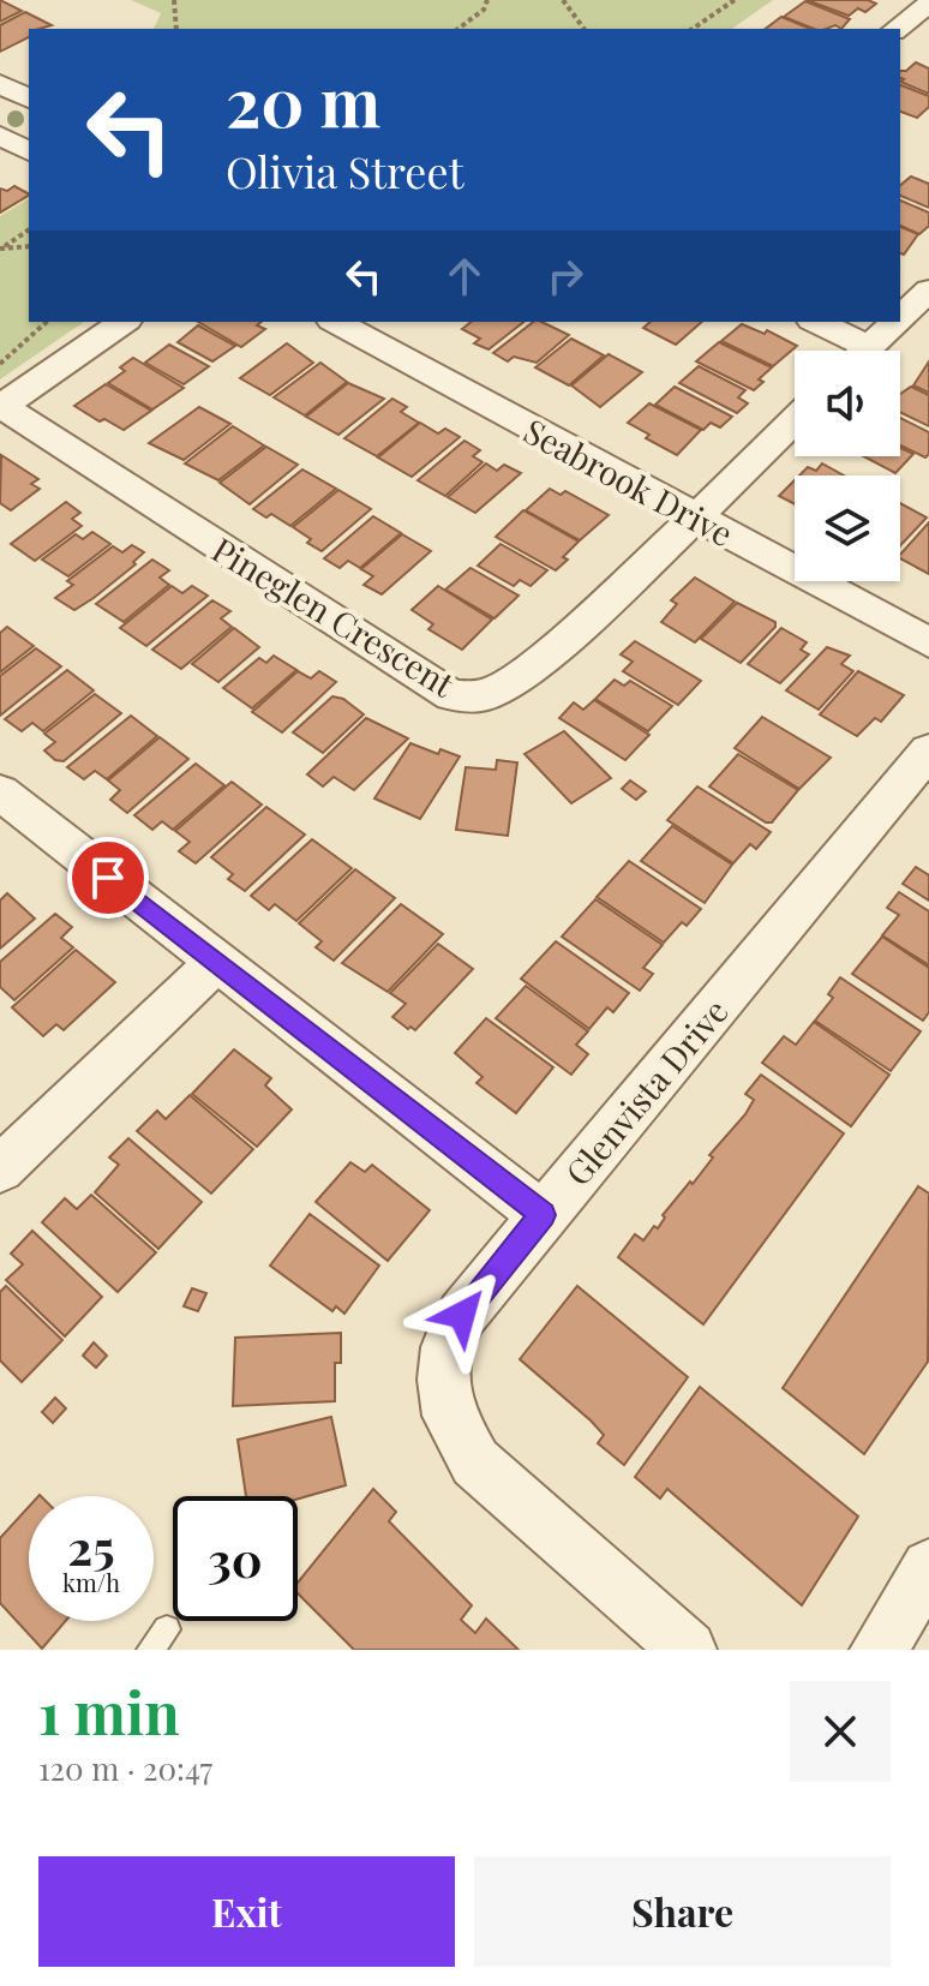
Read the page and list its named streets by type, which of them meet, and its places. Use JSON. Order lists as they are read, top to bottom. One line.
{"streets":{"street":["Seabrook Drive","Pineglen Crescent","Glenvista Drive"]},"crossings":[["Seabrook Drive","Pineglen Crescent"]],"page":{"turn":["20 m","Olivia Street"],"speed":"25 km/h","limit":"30","heading":["1 min","120 m · 20:47"],"buttons":["Exit","Share"]}}
